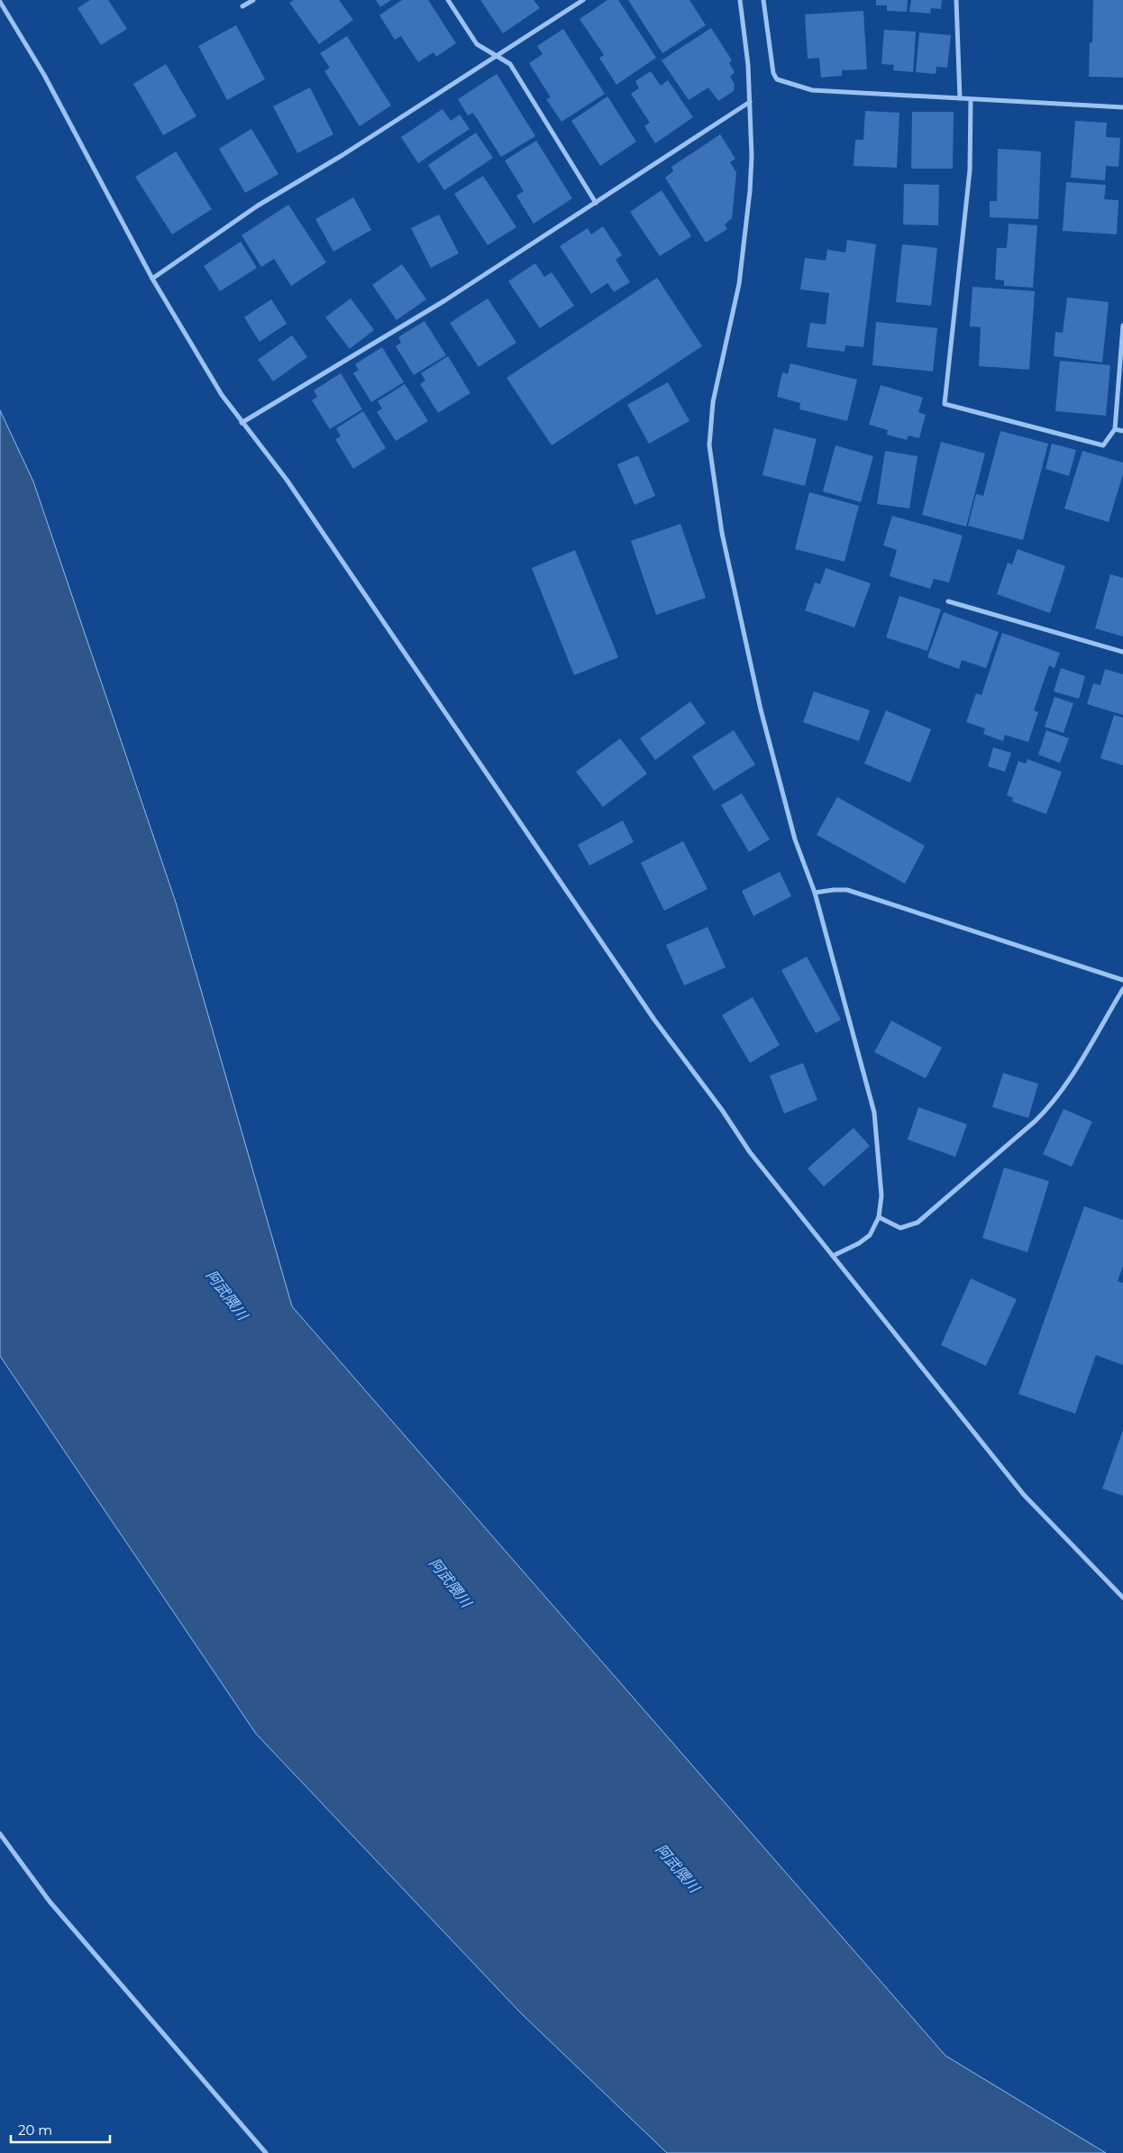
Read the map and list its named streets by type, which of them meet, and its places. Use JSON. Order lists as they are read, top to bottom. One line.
{"water":["阿武隈川"],"scale_bar":"20 m"}
